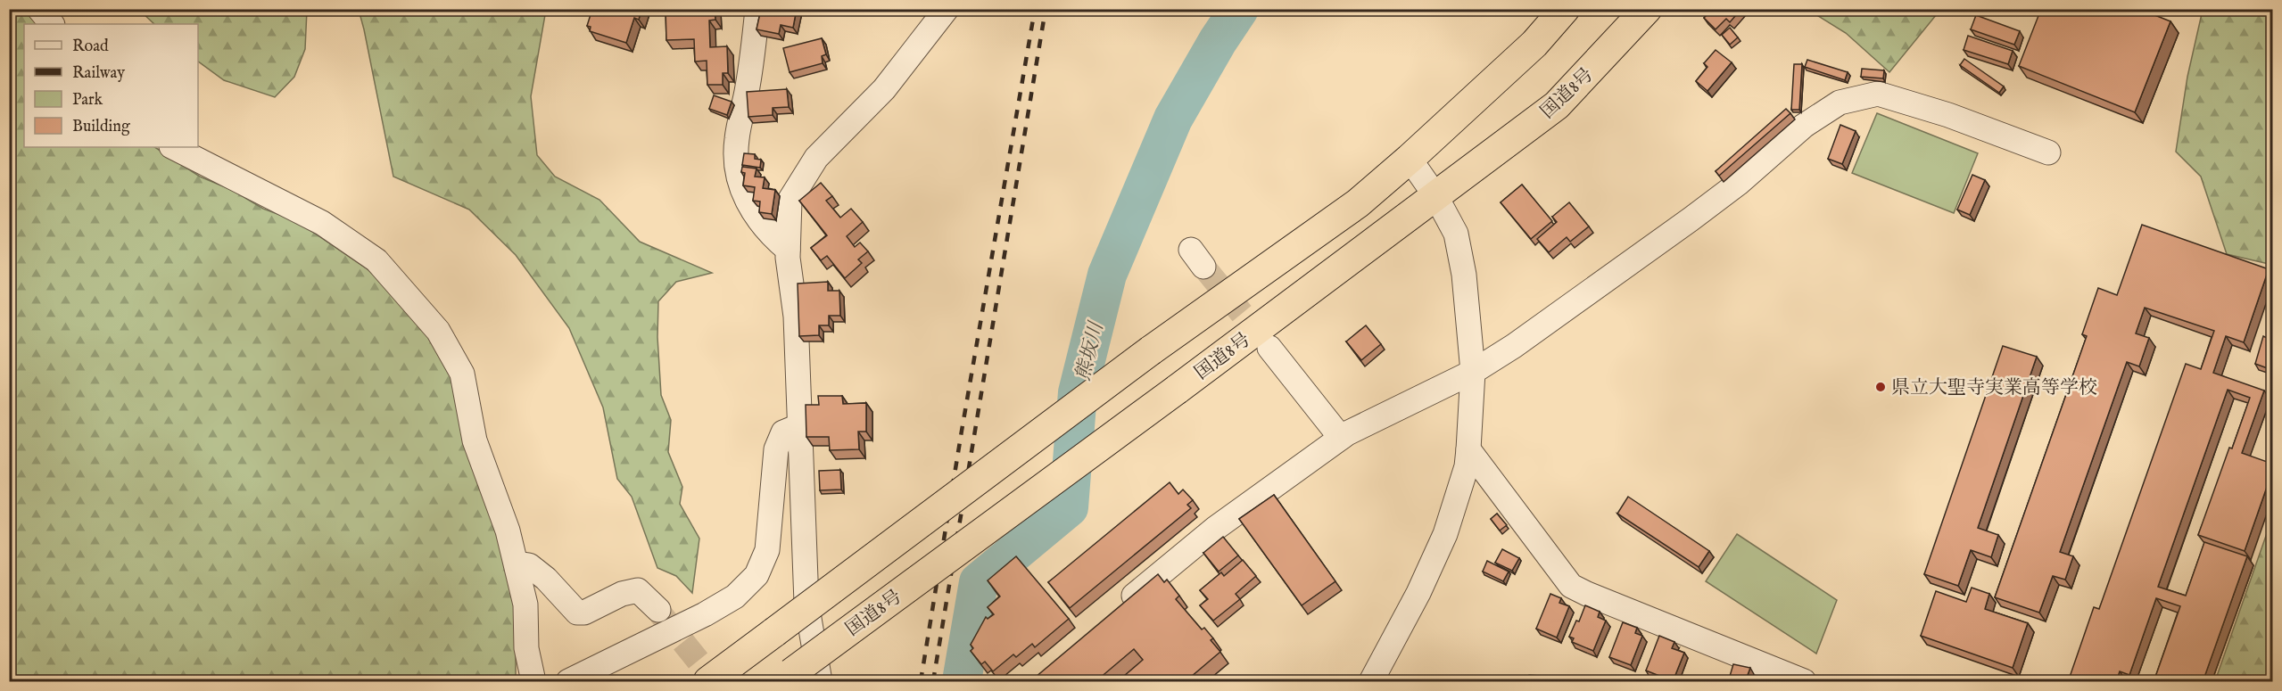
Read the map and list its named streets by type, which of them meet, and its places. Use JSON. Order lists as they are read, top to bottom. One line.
{"streets":{"highway":["国道8号"]},"water":["熊坂川"],"places":["県立大聖寺実業高等学校"],"legend":["Road","Railway","Park","Building"]}
